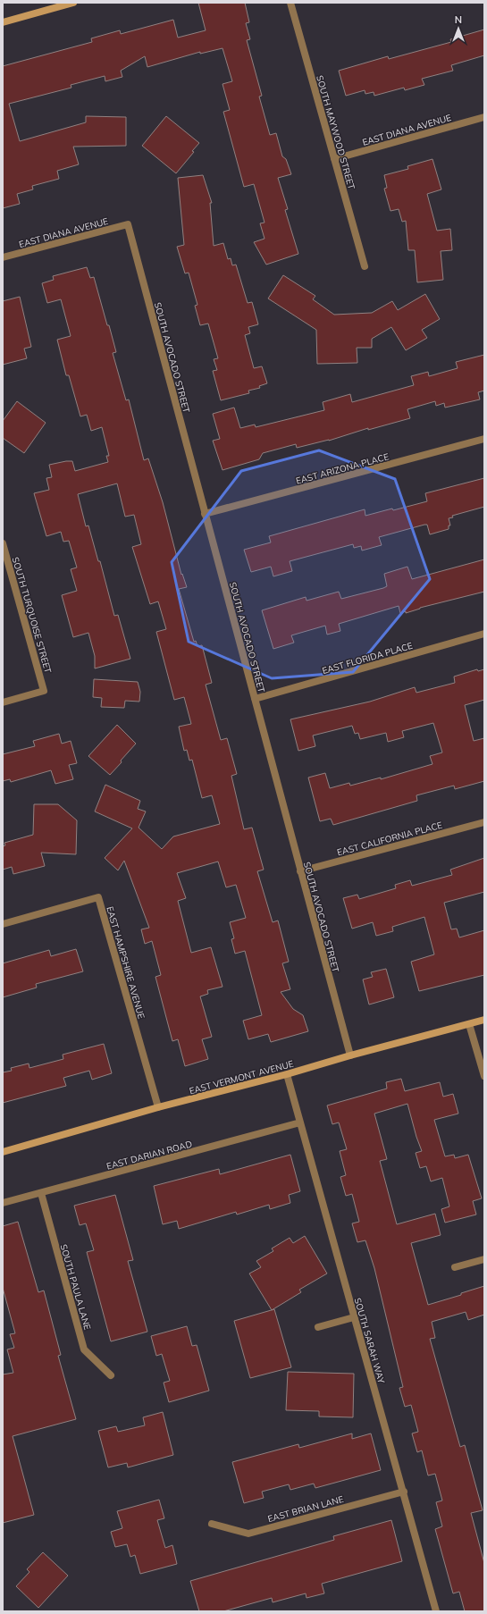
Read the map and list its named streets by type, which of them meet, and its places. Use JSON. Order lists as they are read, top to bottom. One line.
{"streets":{"street":["EAST DIANA AVENUE","SOUTH MAYWOOD STREET","SOUTH AVOCADO STREET","EAST ARIZONA PLACE","SOUTH TURQUOISE STREET","EAST FLORIDA PLACE","EAST CALIFORNIA PLACE","EAST HAMPSHIRE AVENUE","EAST VERMONT AVENUE","EAST DARIAN ROAD","SOUTH PAULA LANE","SOUTH SARAH WAY","EAST BRIAN LANE"]},"crossings":[["EAST DIANA AVENUE","SOUTH MAYWOOD STREET"],["EAST DIANA AVENUE","SOUTH AVOCADO STREET"],["SOUTH AVOCADO STREET","EAST ARIZONA PLACE"],["SOUTH AVOCADO STREET","EAST FLORIDA PLACE"],["SOUTH AVOCADO STREET","EAST CALIFORNIA PLACE"],["SOUTH AVOCADO STREET","EAST VERMONT AVENUE"],["EAST HAMPSHIRE AVENUE","EAST VERMONT AVENUE"],["EAST VERMONT AVENUE","SOUTH SARAH WAY"],["EAST DARIAN ROAD","SOUTH PAULA LANE"],["EAST DARIAN ROAD","SOUTH SARAH WAY"],["SOUTH SARAH WAY","EAST BRIAN LANE"]],"north":"top"}
